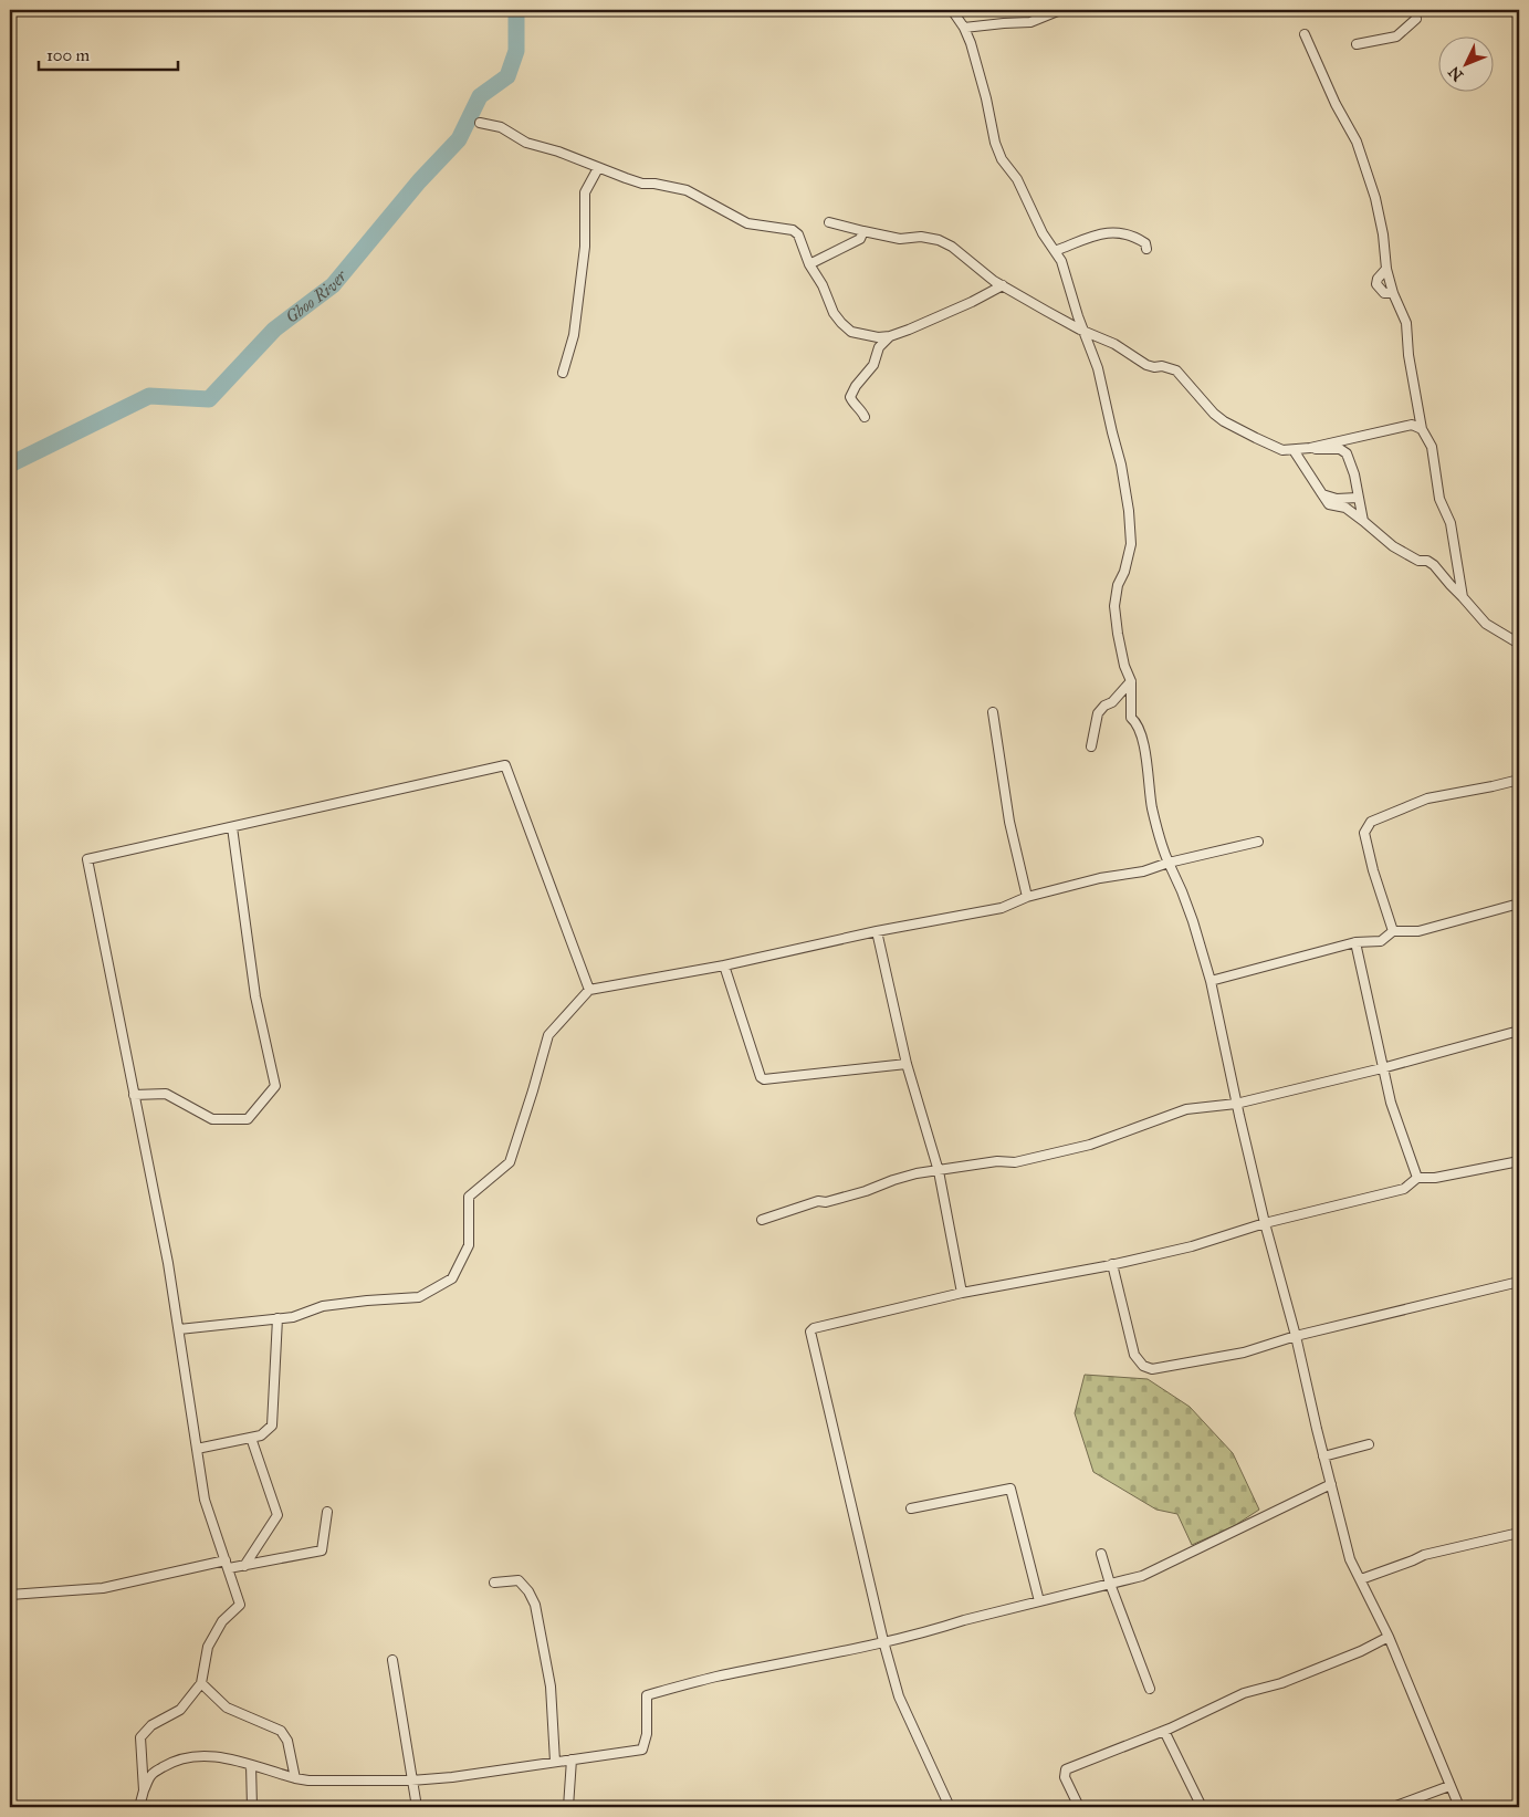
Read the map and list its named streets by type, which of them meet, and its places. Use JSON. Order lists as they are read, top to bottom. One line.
{"water":["Gboo River"],"scale_bar":"100 m","north":"bottom left"}
